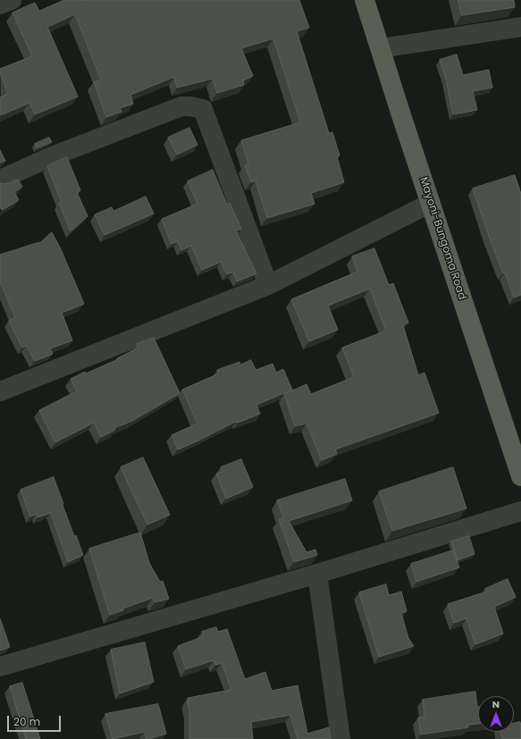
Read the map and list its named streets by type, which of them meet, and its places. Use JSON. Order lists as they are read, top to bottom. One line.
{"streets":{"main road":["Mayoni-Bungoma Road"]},"scale_bar":"20 m","north":"top"}
